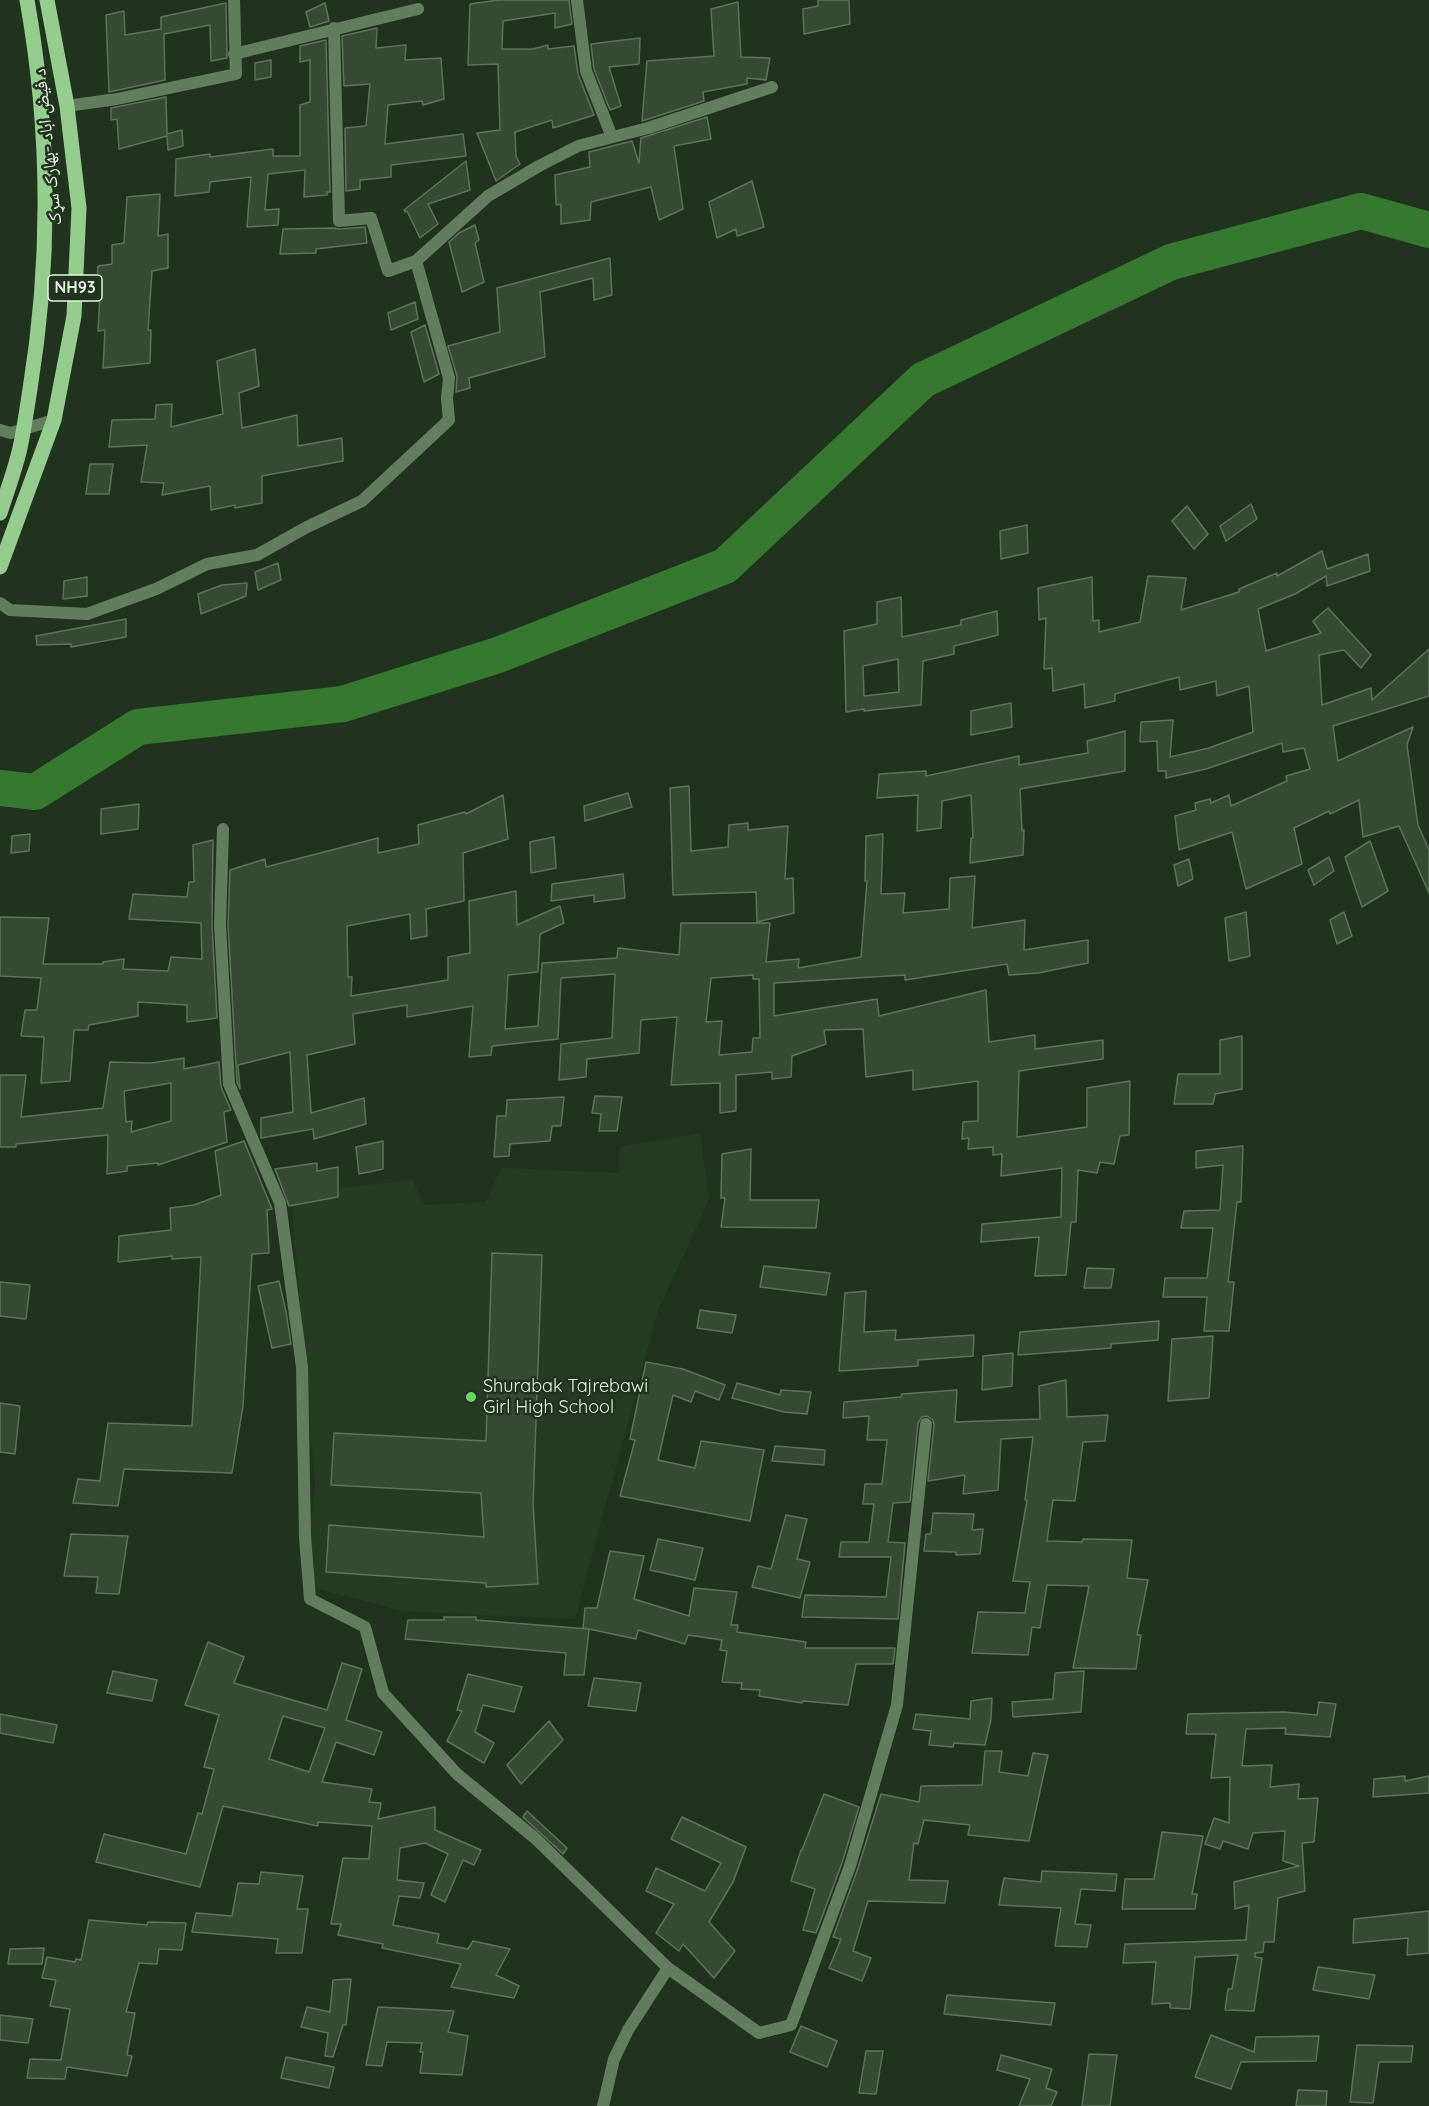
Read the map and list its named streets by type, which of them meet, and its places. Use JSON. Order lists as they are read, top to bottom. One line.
{"streets":{"main road":["د فیض اباد -بهارک سړک","NH93"]},"places":["Shurabak Tajrebawi Girl High School"]}
